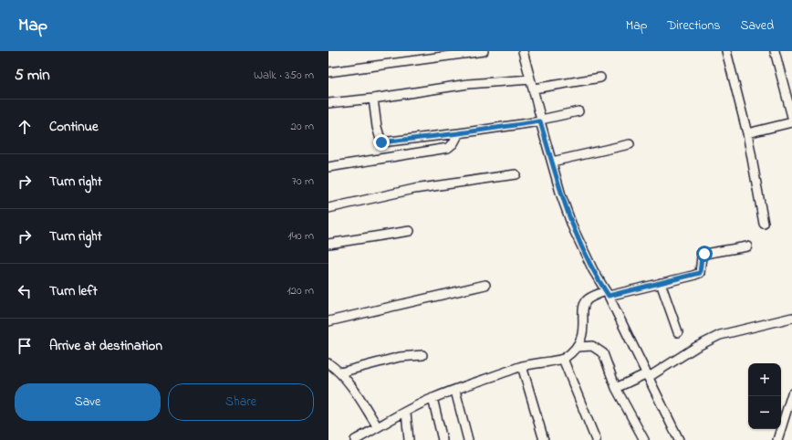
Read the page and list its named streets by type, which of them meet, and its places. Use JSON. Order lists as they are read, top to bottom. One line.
{"page":{"header":"Map","nav":["Map","Directions","Saved"],"heading":["5 min","Walk · 350 m"],"list":[["Continue","20 m"],["Turn right","70 m"],["Turn right","140 m"],["Turn left","120 m"],"Arrive at destination"],"map_buttons":["+","−"],"buttons":["Save","Share"]}}
